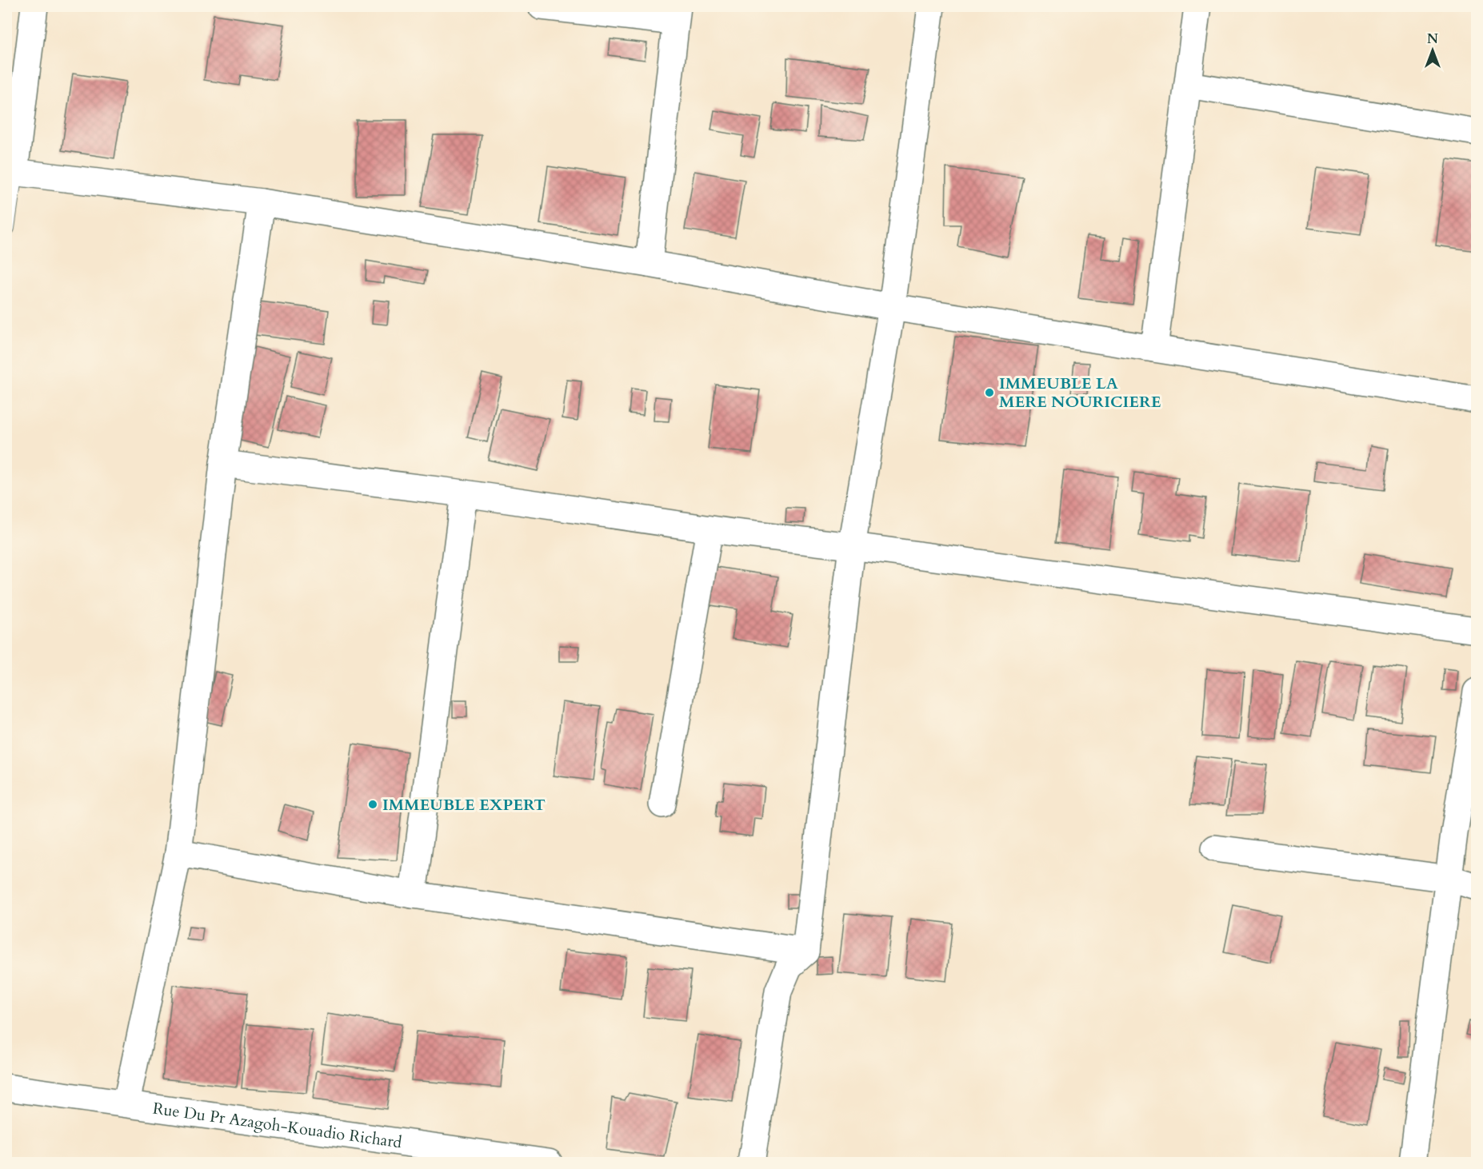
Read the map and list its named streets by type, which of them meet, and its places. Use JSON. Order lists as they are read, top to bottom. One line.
{"streets":{"street":["Rue Du Pr Azagoh-Kouadio Richard"]},"places":["IMMEUBLE LA MERE NOURICIERE","IMMEUBLE EXPERT"],"north":"top"}
